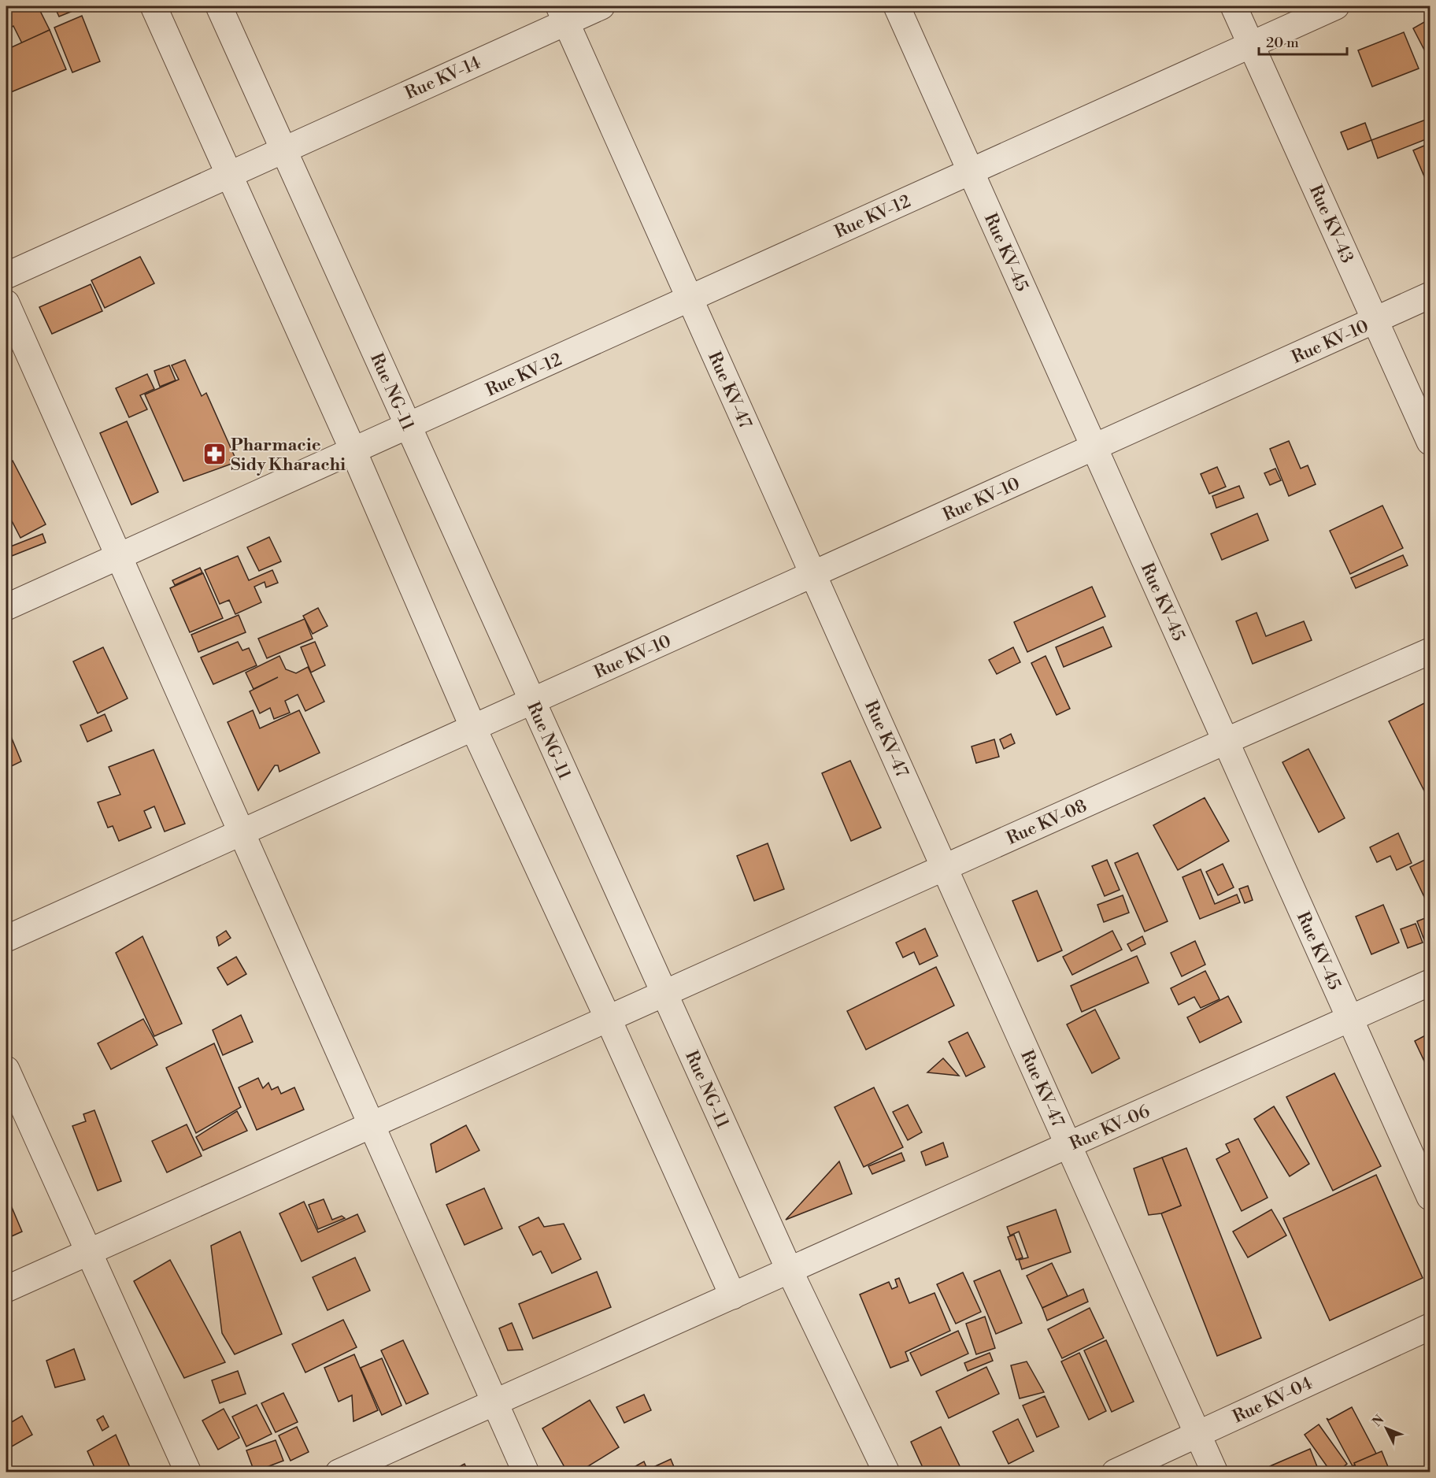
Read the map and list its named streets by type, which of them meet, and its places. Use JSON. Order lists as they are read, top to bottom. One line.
{"streets":{"street":["Rue KV-14","Rue KV-12","Rue KV-43","Rue KV-45","Rue KV-10","Rue KV-47","Rue NG-11","Rue KV-08","Rue KV-06","Rue KV-04"]},"crossings":[["Rue KV-14","Rue KV-47"],["Rue KV-14","Rue NG-11"],["Rue KV-12","Rue KV-43"],["Rue KV-12","Rue KV-45"],["Rue KV-12","Rue KV-47"],["Rue KV-12","Rue NG-11"],["Rue KV-43","Rue KV-10"],["Rue KV-45","Rue KV-10"],["Rue KV-45","Rue KV-08"],["Rue KV-45","Rue KV-06"],["Rue KV-10","Rue KV-47"],["Rue KV-10","Rue NG-11"],["Rue KV-47","Rue KV-08"],["Rue KV-47","Rue KV-06"],["Rue KV-47","Rue KV-04"],["Rue NG-11","Rue KV-08"],["Rue NG-11","Rue KV-06"]],"places":{"pharmacy":["Pharmacie Sidy Kharachi"]},"scale_bar":"20 m","north":"top left"}
